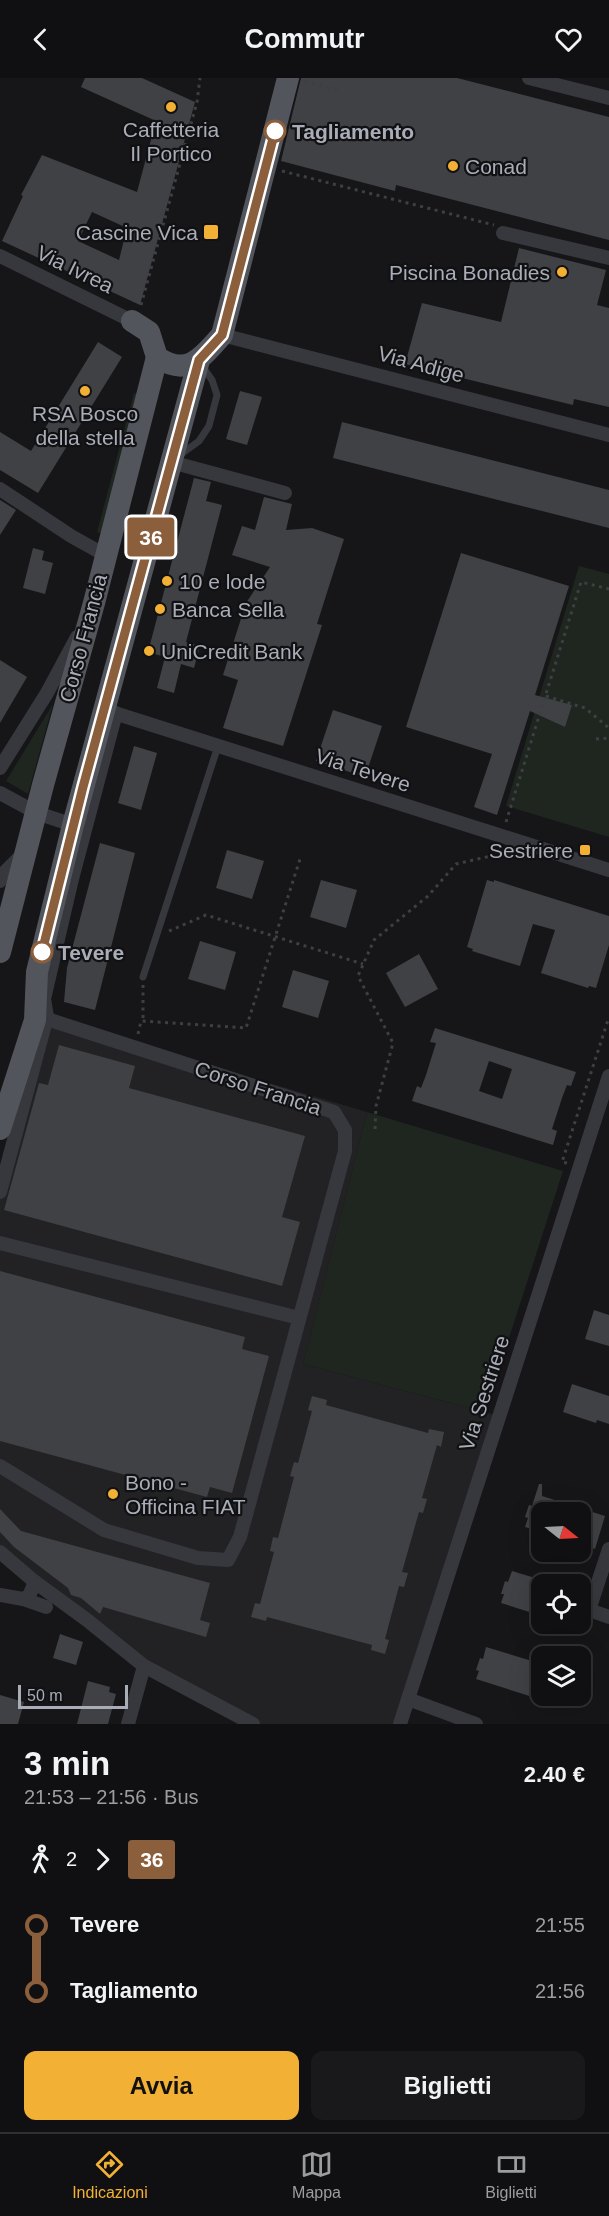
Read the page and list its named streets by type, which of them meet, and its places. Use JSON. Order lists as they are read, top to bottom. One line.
{"streets":{"main road":["Corso Francia"],"street":["Via Ivrea","Via Adige","Via Tevere","Via Sestriere"]},"crossings":[["Corso Francia","Via Tevere"]],"places":{"other":["Caffetteria Il Portico","Tagliamento","Conad","Piscina Bonadies","RSA Bosco della stella","10 e lode","Banca Sella","UniCredit Bank","Tevere","Bono - Officina FIAT"],"transit":["Cascine Vica","Sestriere"]},"lines":["bus line 36"],"scale_bar":"50 m","north":"right","page":{"header":"Commutr","on_map":"36","scale":"50 m","heading":["3 min","21:53 – 21:56 · Bus","2.40 €"],"legs":["2","36"],"list":[{"name":"Tevere","value":"21:55"},{"name":"Tagliamento","value":"21:56"}],"buttons":["Avvia","Biglietti"],"tabs":["Indicazioni","Mappa","Biglietti"]}}
